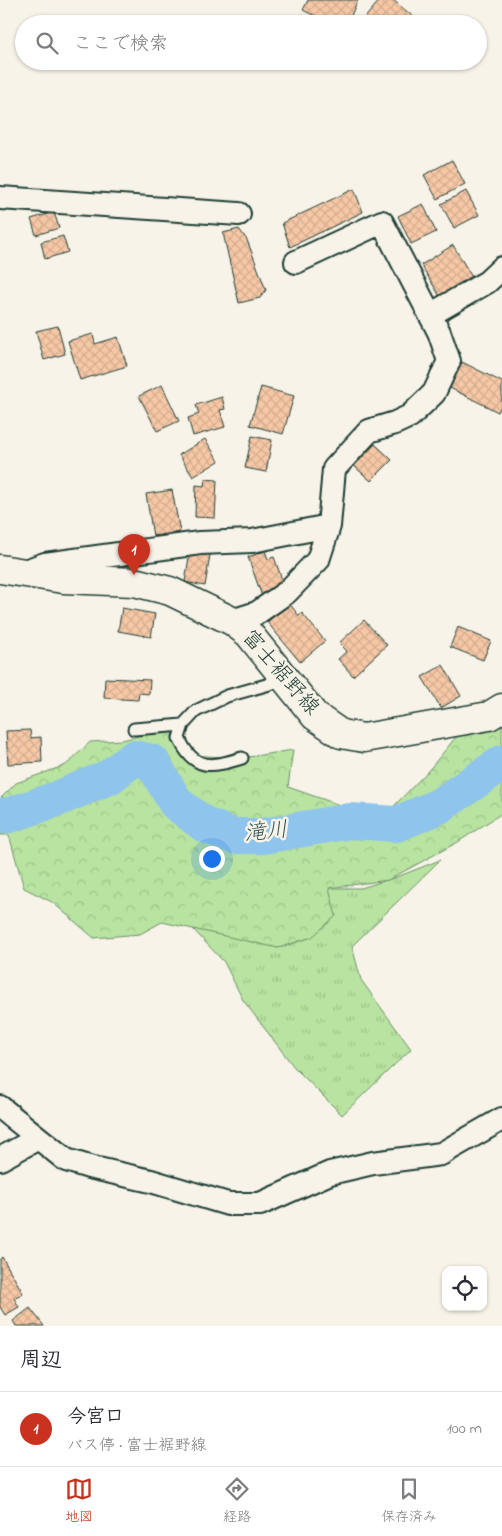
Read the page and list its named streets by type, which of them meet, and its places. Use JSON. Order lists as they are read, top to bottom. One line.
{"streets":{"main road":["富士裾野線"]},"water":["滝川"],"page":{"search":"ここで検索","pins":"1","heading":"周辺","list":[{"mark":"1","name":"今宮口","note":"バス停 · 富士裾野線","value":"100 m"}],"nav":["地図","経路","保存済み"]}}
